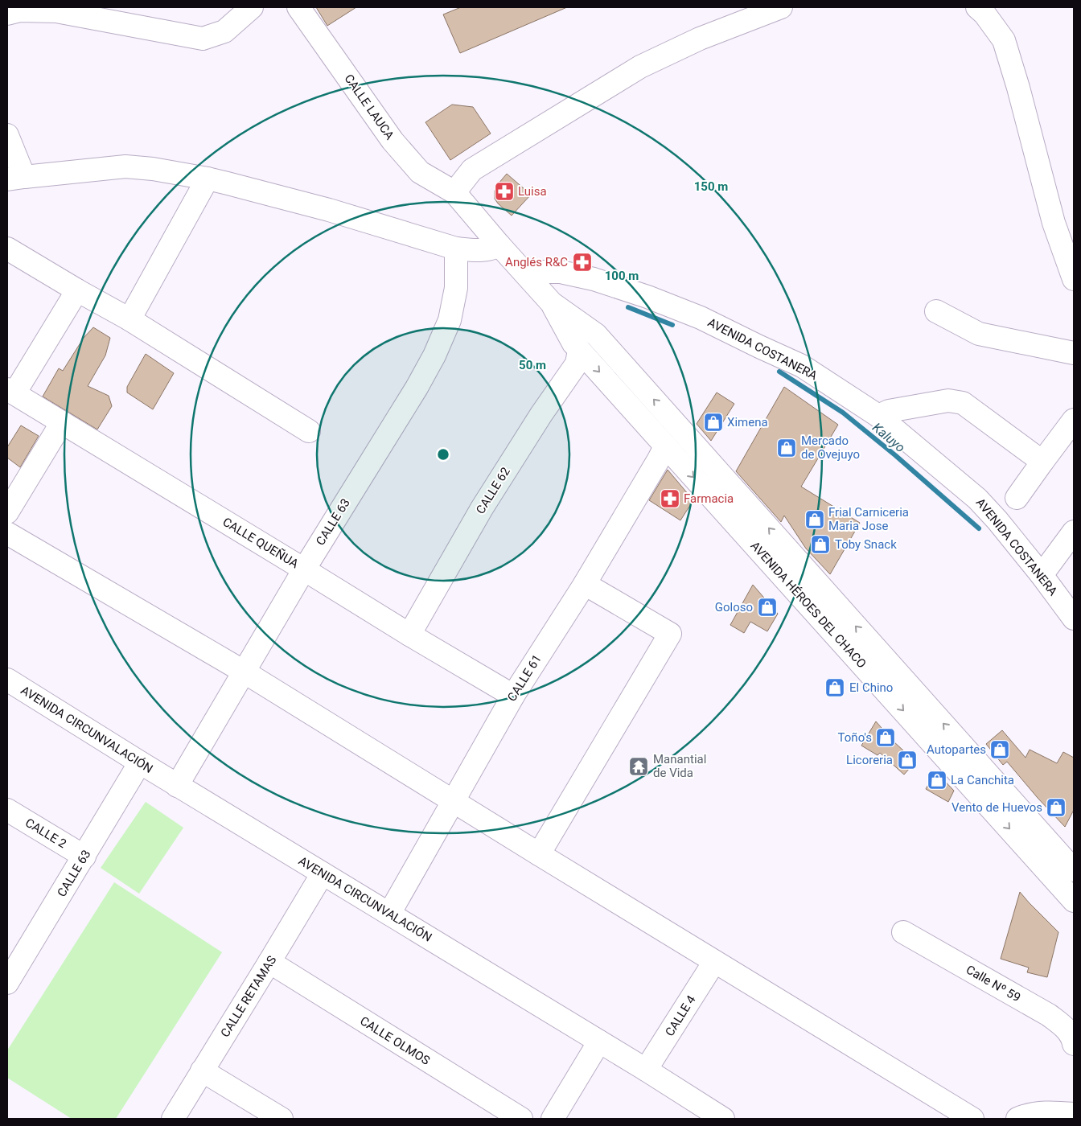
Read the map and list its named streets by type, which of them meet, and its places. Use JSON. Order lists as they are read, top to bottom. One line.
{"streets":{"street":["CALLE LAUCA","AVENIDA COSTANERA","CALLE 62","CALLE 63","CALLE QUEÑUA","AVENIDA HÉROES DEL CHACO","CALLE 61","AVENIDA CIRCUNVALACIÓN","CALLE 2","Calle Nº 59","CALLE RETAMAS","CALLE 4","CALLE OLMOS"]},"crossings":[["CALLE LAUCA","AVENIDA HÉROES DEL CHACO"],["AVENIDA COSTANERA","AVENIDA HÉROES DEL CHACO"],["CALLE 62","CALLE QUEÑUA"],["CALLE 62","AVENIDA HÉROES DEL CHACO"],["CALLE 63","CALLE QUEÑUA"],["CALLE 63","AVENIDA CIRCUNVALACIÓN"],["CALLE 63","CALLE 2"],["CALLE QUEÑUA","CALLE 61"],["AVENIDA HÉROES DEL CHACO","CALLE 61"],["CALLE 61","AVENIDA CIRCUNVALACIÓN"],["AVENIDA CIRCUNVALACIÓN","CALLE RETAMAS"],["AVENIDA CIRCUNVALACIÓN","CALLE 4"],["CALLE RETAMAS","CALLE OLMOS"]],"water":["Kaluyo"],"places":{"pharmacy":["Luisa","Anglés R&C","Farmacia"],"shop":["Ximena","Mercado de Ovejuyo","Frial Carniceria Maria Jose","Toby Snack","Goloso","El Chino","Toño's","Autopartes","Licoreria","La Canchita","Vento de Huevos"],"temple":["Manantial de Vida"]},"rings":["150 m","100 m","50 m"]}
